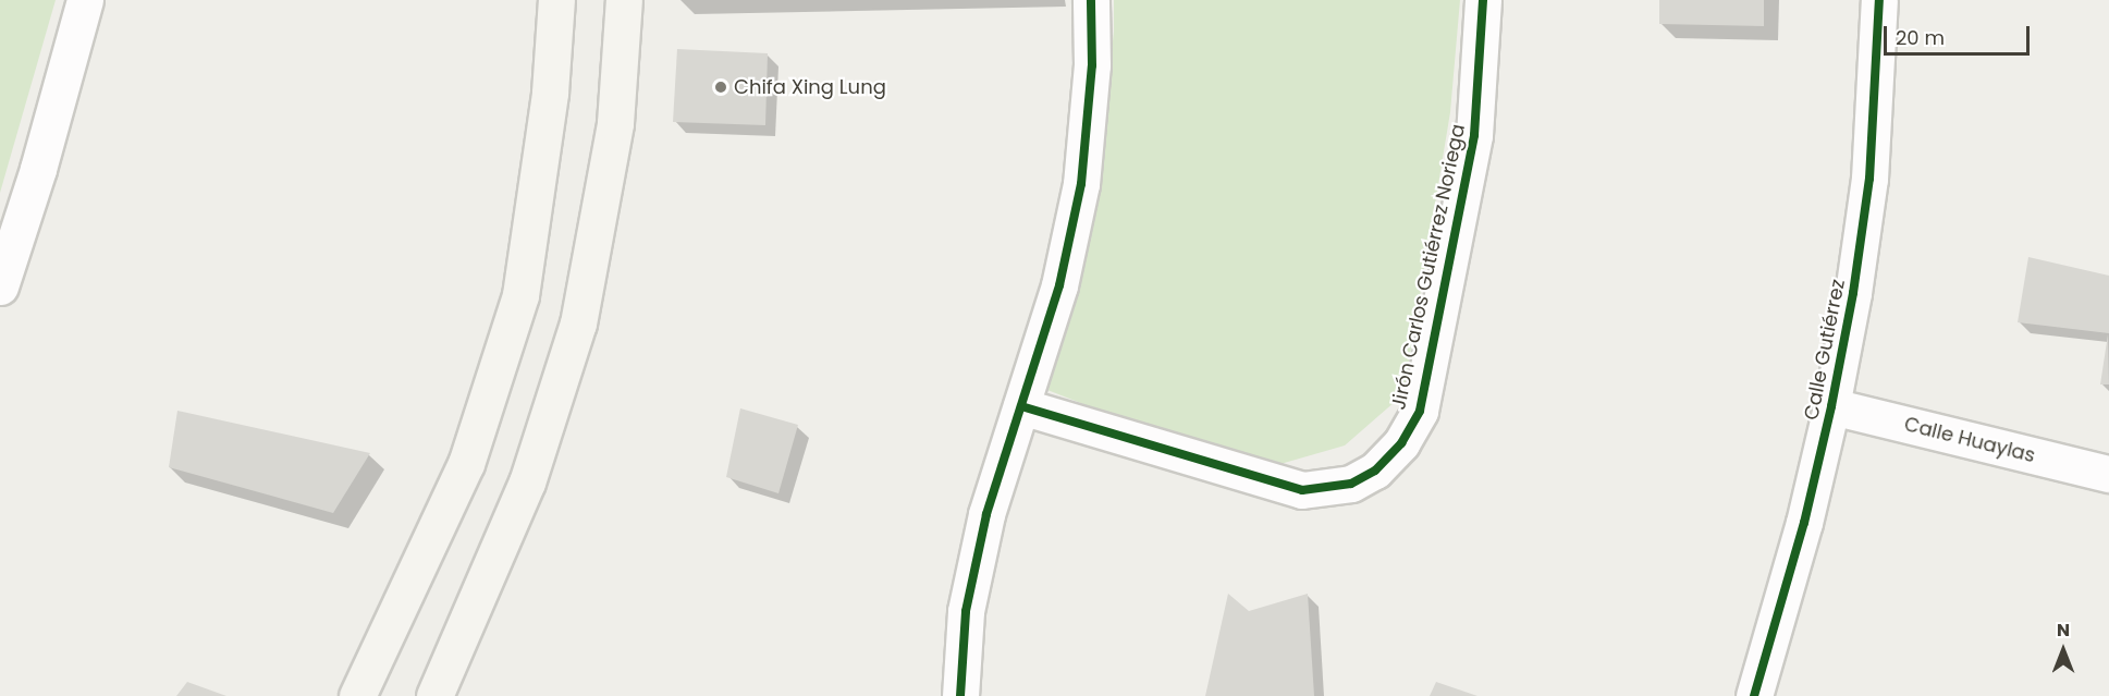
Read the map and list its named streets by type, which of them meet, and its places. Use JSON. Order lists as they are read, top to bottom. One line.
{"streets":{"street":["Jirón Carlos Gutiérrez Noriega","Calle Gutiérrez","Calle Huaylas"]},"crossings":[["Calle Gutiérrez","Calle Huaylas"]],"places":["Chifa Xing Lung"],"scale_bar":"20 m","north":"top"}
